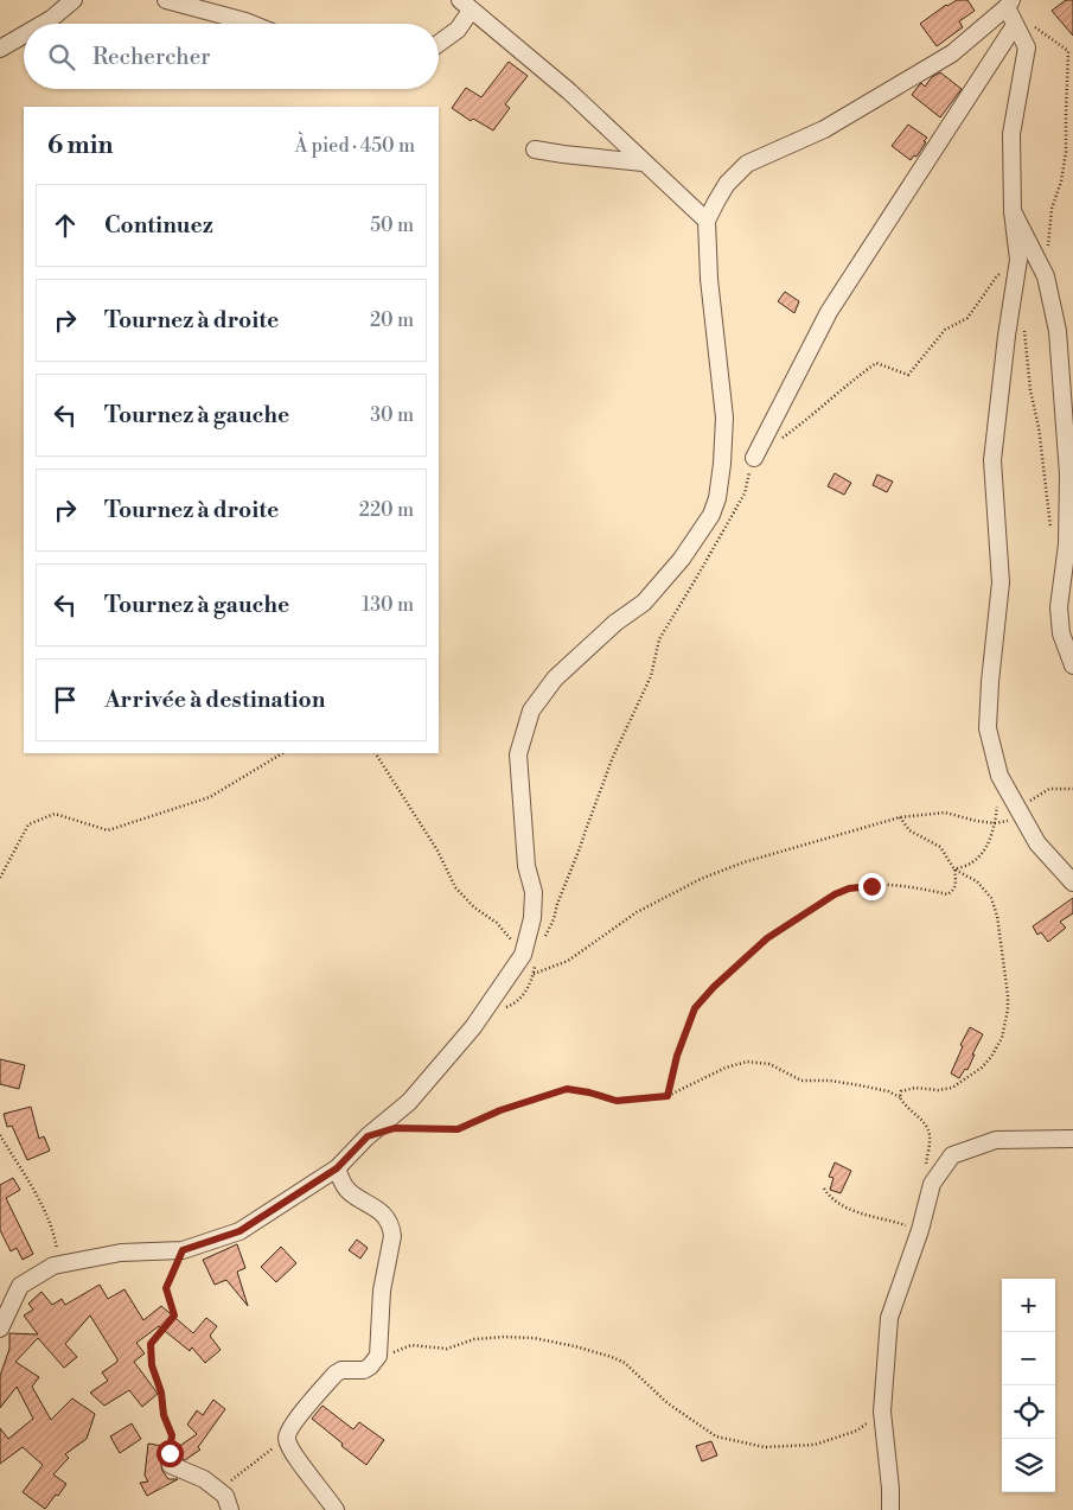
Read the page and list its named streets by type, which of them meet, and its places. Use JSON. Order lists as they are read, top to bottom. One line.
{"page":{"search":"Rechercher","heading":["6 min","À pied · 450 m"],"list":[["Continuez","50 m"],["Tournez à droite","20 m"],["Tournez à gauche","30 m"],["Tournez à droite","220 m"],["Tournez à gauche","130 m"],"Arrivée à destination"],"map_buttons":["+","−"]}}
